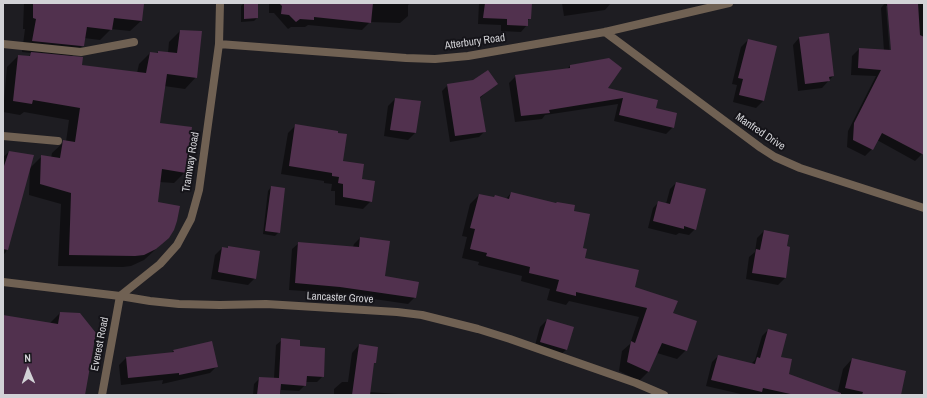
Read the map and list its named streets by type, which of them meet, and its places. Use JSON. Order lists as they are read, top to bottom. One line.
{"streets":{"street":["Atterbury Road","Manfred Drive","Tramway Road","Lancaster Grove","Everest Road"]},"crossings":[["Atterbury Road","Manfred Drive"],["Atterbury Road","Tramway Road"],["Tramway Road","Lancaster Grove"],["Tramway Road","Everest Road"],["Lancaster Grove","Everest Road"]],"north":"top"}
